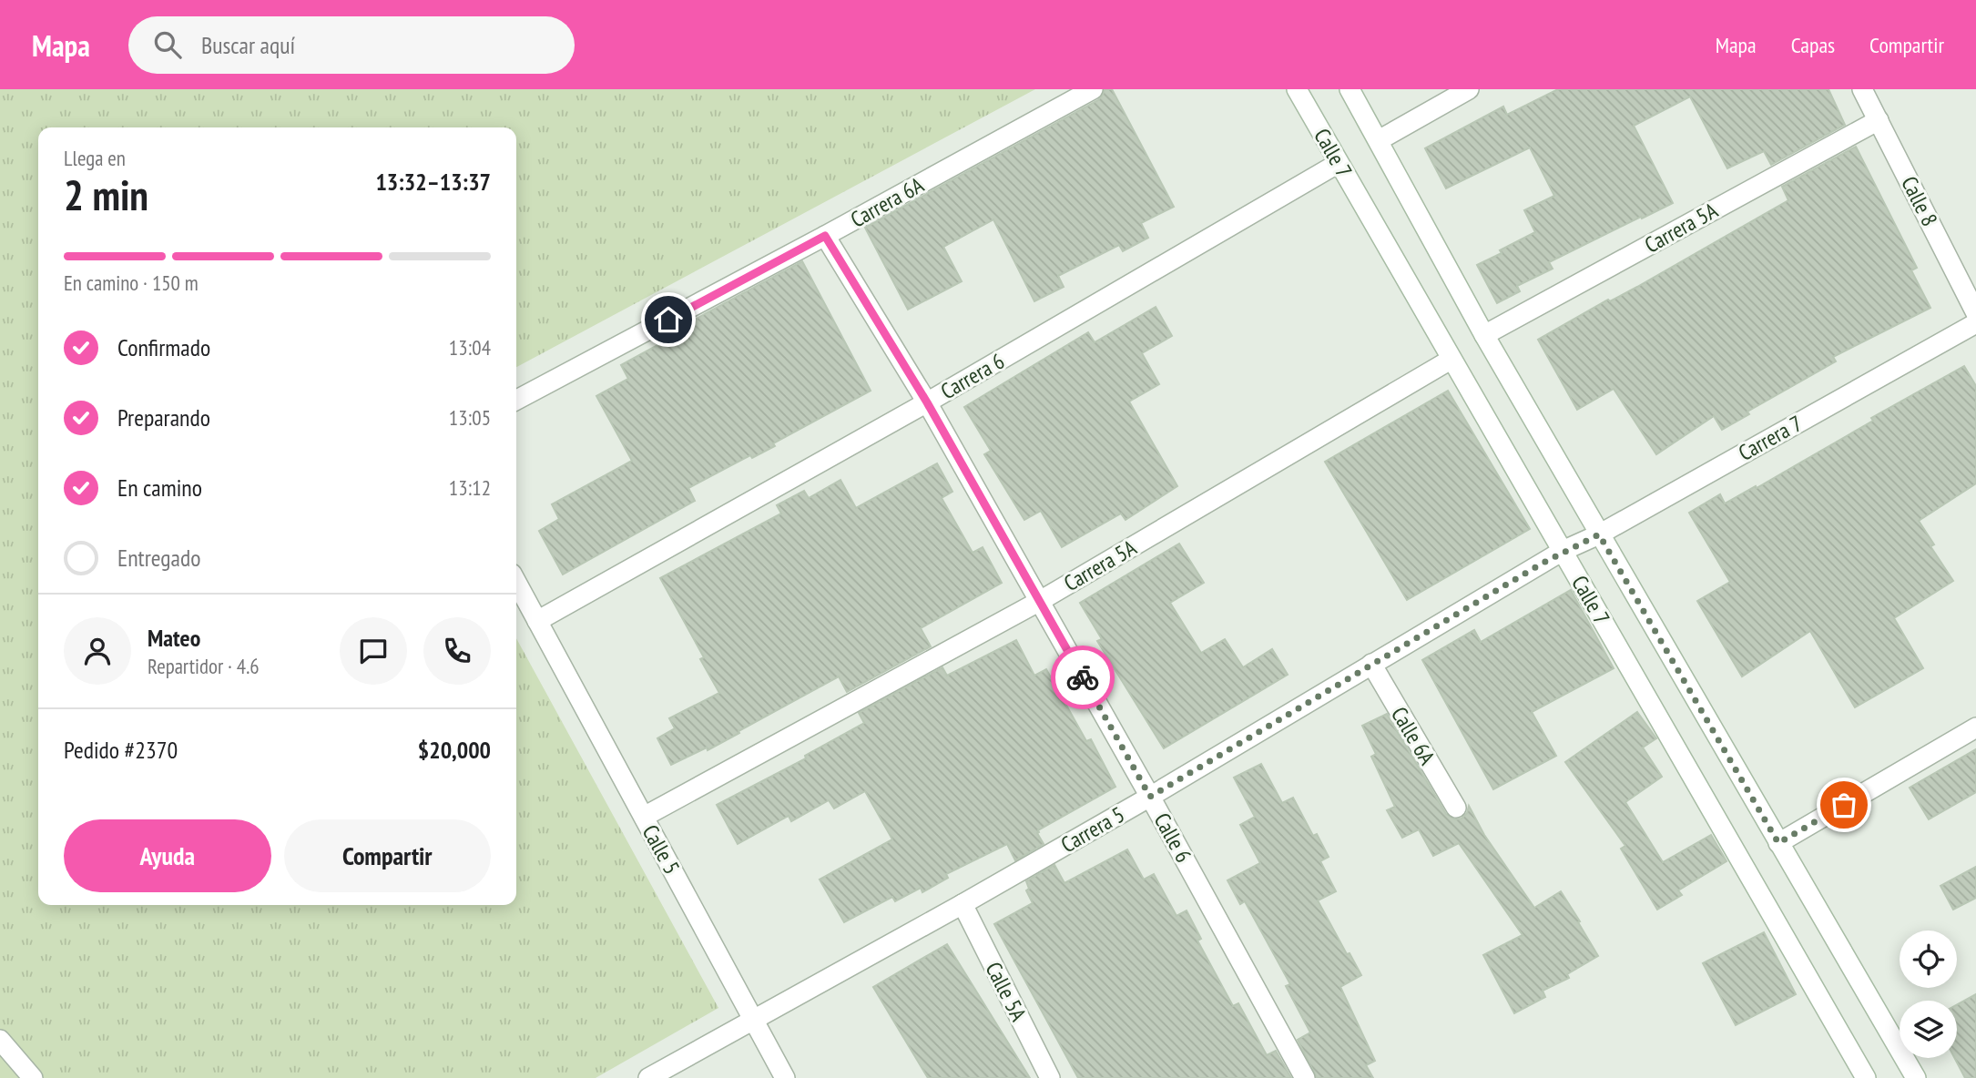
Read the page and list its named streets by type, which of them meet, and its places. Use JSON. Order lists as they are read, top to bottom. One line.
{"streets":{"street":["Calle 7","Calle 8","Carrera 6A","Carrera 5A","Carrera 6","Carrera 7","Calle 6A","Carrera 5","Calle 6","Calle 5","Calle 5A"]},"crossings":[["Calle 7","Carrera 5A"],["Calle 7","Carrera 6"],["Calle 7","Carrera 7"],["Calle 7","Carrera 5"],["Calle 8","Carrera 5A"],["Carrera 6A","Calle 6"],["Carrera 5A","Calle 6"],["Carrera 5A","Calle 5"],["Carrera 6","Calle 6"],["Carrera 6","Calle 5"],["Carrera 7","Carrera 5"],["Calle 6A","Carrera 5"],["Carrera 5","Calle 6"],["Carrera 5","Calle 5"],["Carrera 5","Calle 5A"]],"page":{"header":"Mapa","search":"Buscar aquí","nav":["Mapa","Capas","Compartir"],"heading":["2 min","Llega en","13:32–13:37"],"panel":["Mateo","Repartidor · 4.6","Pedido #2370","$20,000"],"bar":"En camino · 150 m","list":[["Confirmado","13:04"],["Preparando","13:05"],["En camino","13:12"],"Entregado"],"buttons":["Ayuda","Compartir"]}}
